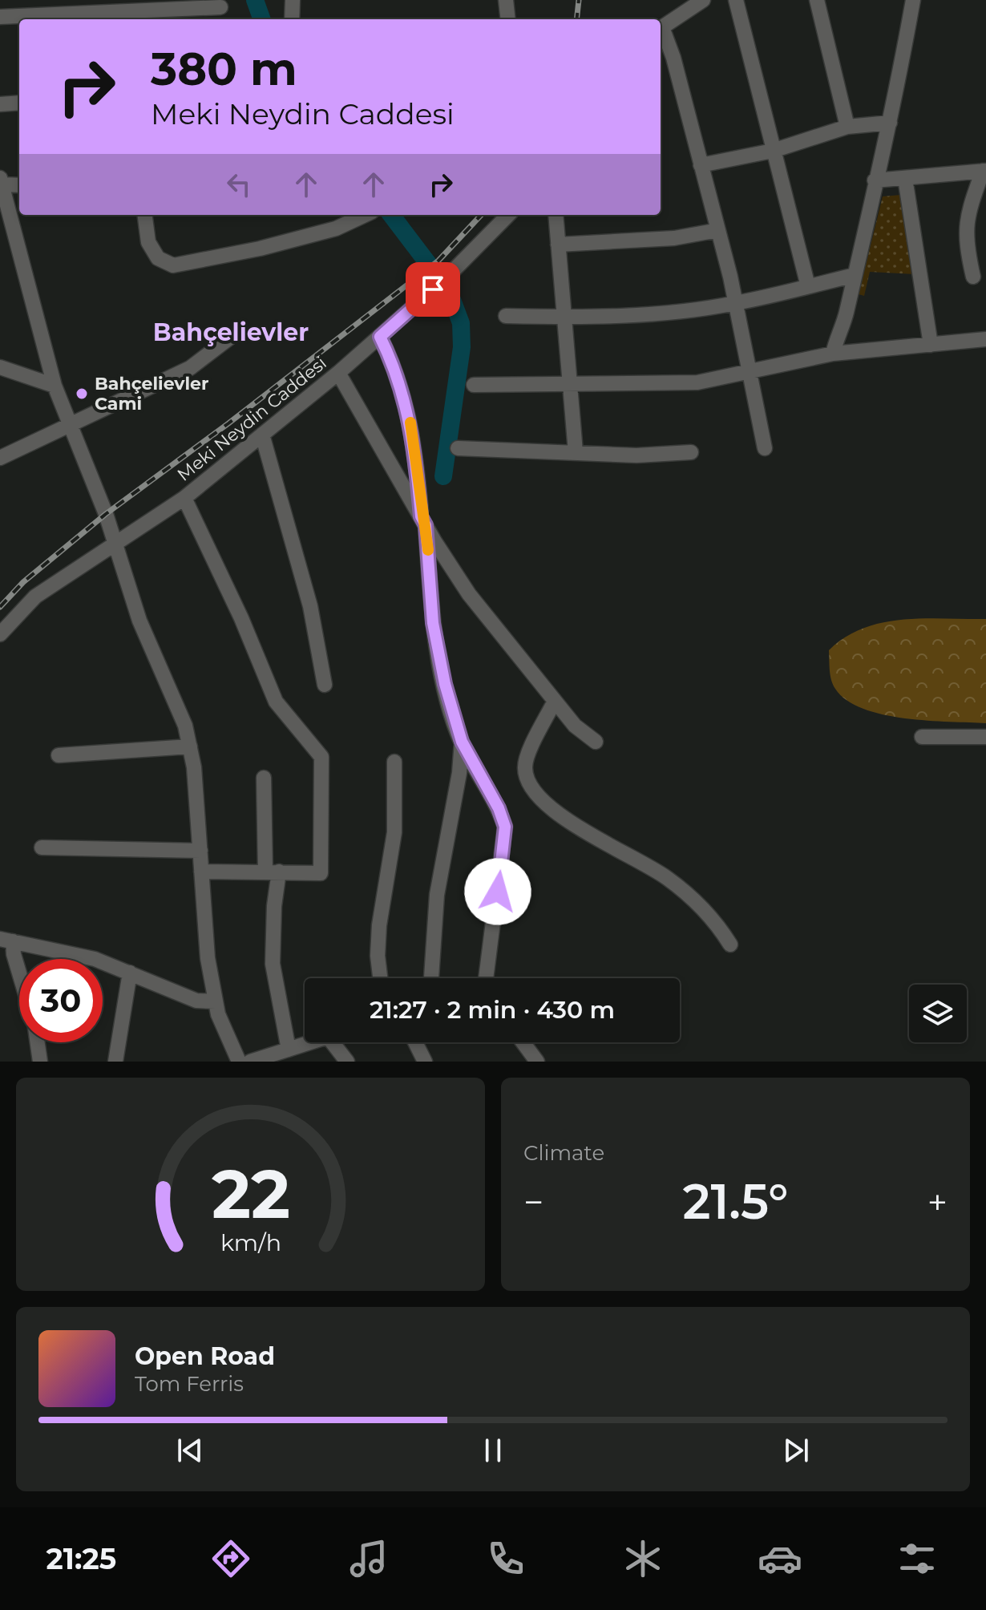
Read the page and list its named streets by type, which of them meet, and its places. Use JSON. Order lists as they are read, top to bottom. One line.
{"streets":{"street":["Meki Neydin Caddesi"]},"districts":["Bahçelievler"],"places":["Bahçelievler Cami"],"page":{"turn":["380 m","Meki Neydin Caddesi"],"limit":"30","trip":"21:27 · 2 min · 430 m","tile":"Climate","heat":["−","21.5°","+"],"song":["Open Road","Tom Ferris"],"tabs":"21:25","gauge":["22","km/h"]}}
